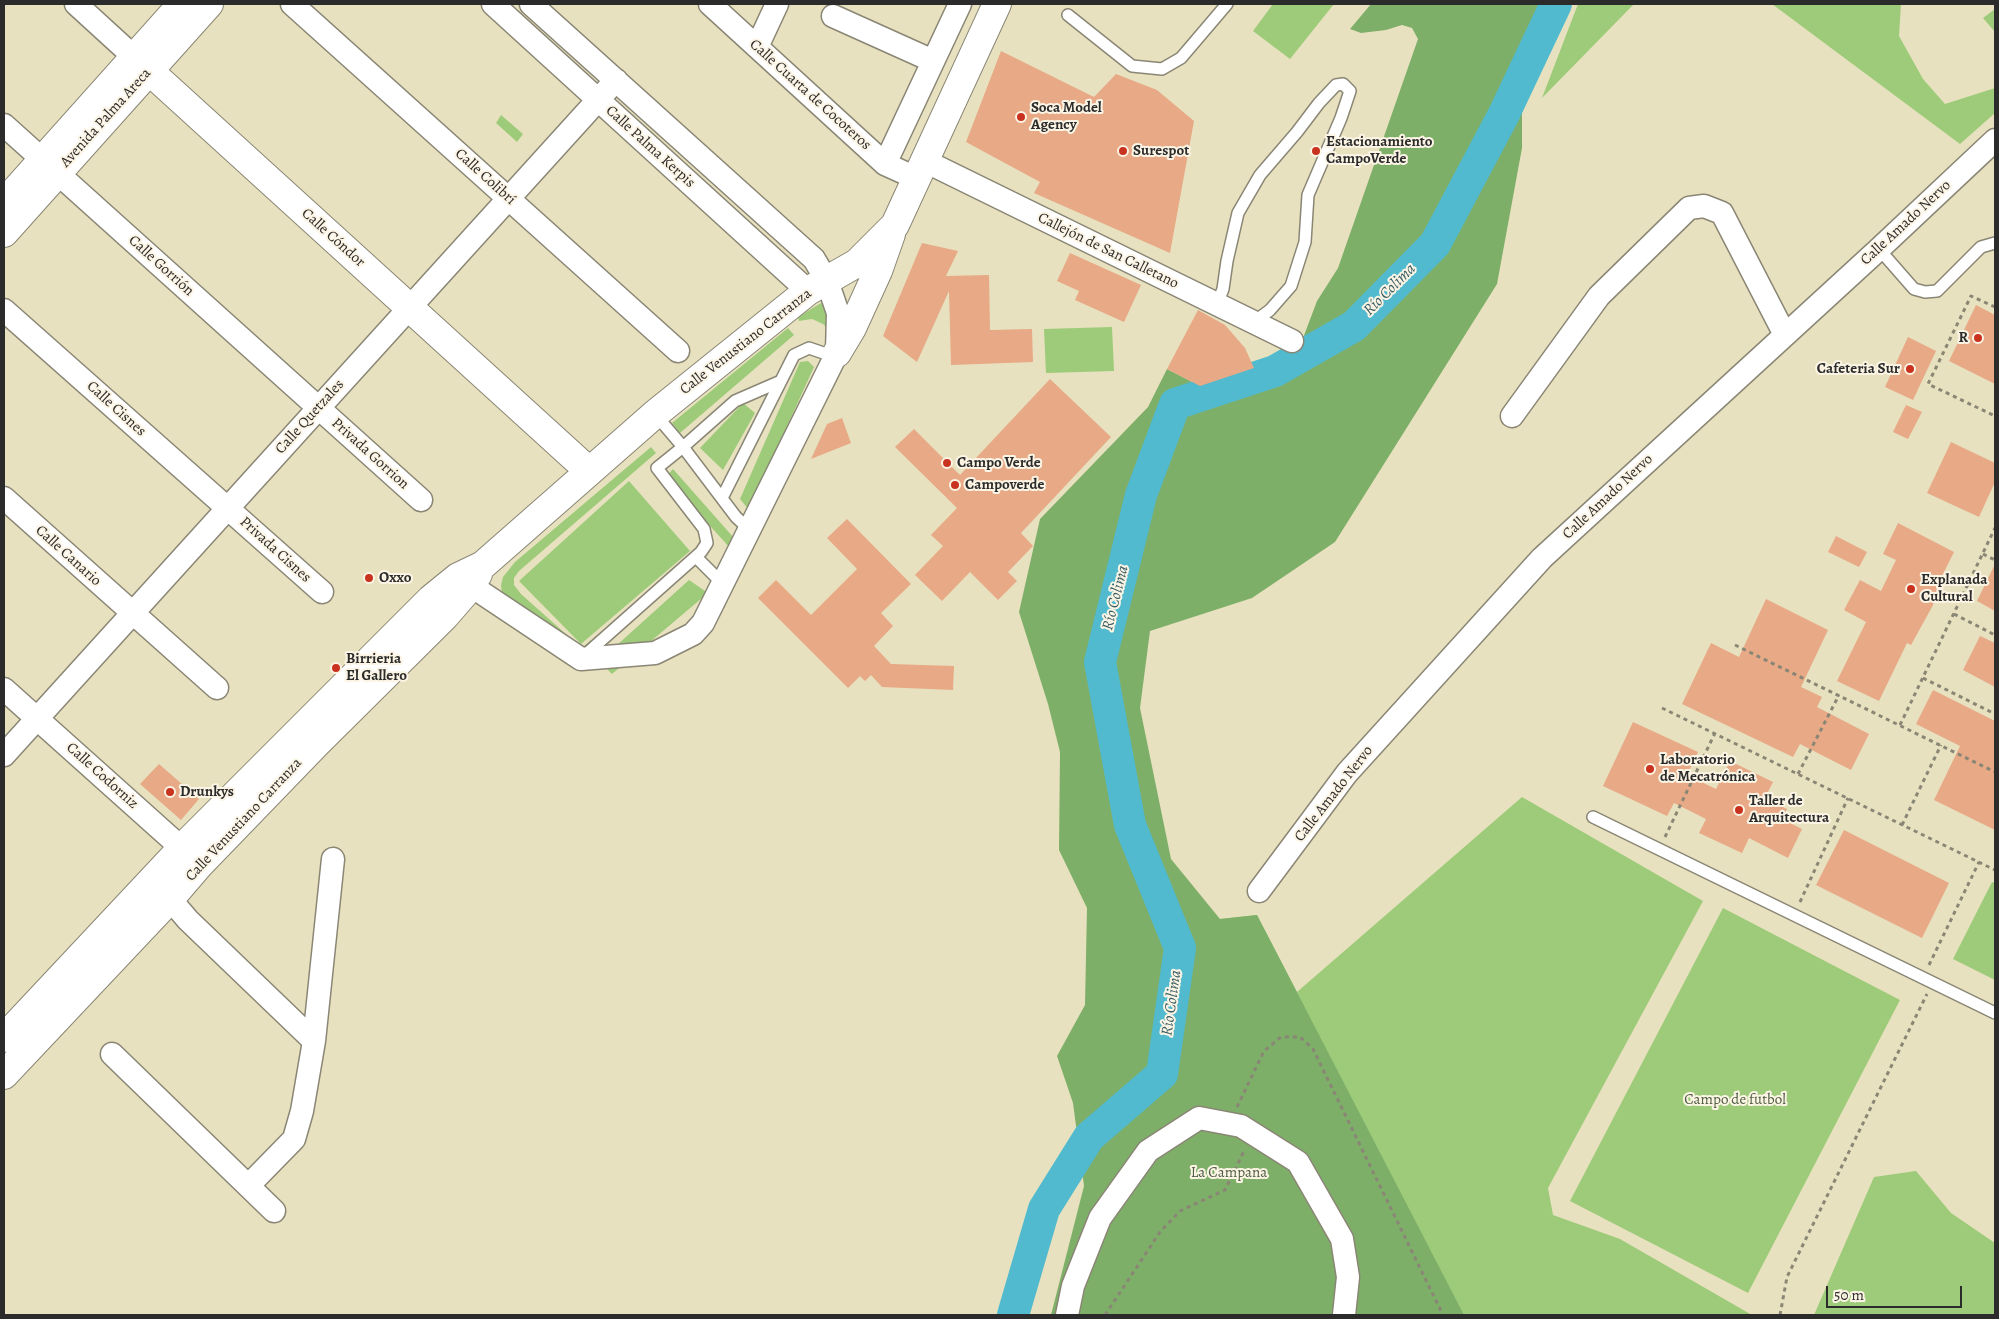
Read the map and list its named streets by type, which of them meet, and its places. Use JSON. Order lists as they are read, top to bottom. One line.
{"streets":{"street":["Calle Cuarta de Cocoteros","Avenida Palma Areca","Calle Palma Kerpis","Calle Colibrí","Calle Amado Nervo","Calle Cóndor","Callejón de San Calletano","Calle Gorrión","Calle Venustiano Carranza","Calle Cisnes","Calle Quetzales","Privada Gorrion","Privada Cisnes","Calle Canario","Calle Codorniz"]},"crossings":[["Calle Cuarta de Cocoteros","Callejón de San Calletano"],["Calle Cuarta de Cocoteros","Calle Venustiano Carranza"],["Avenida Palma Areca","Calle Cóndor"],["Avenida Palma Areca","Calle Gorrión"],["Calle Palma Kerpis","Calle Venustiano Carranza"],["Calle Palma Kerpis","Calle Quetzales"],["Calle Colibrí","Calle Quetzales"],["Calle Cóndor","Calle Venustiano Carranza"],["Calle Cóndor","Calle Quetzales"],["Callejón de San Calletano","Calle Venustiano Carranza"],["Calle Gorrión","Calle Quetzales"],["Calle Gorrión","Privada Gorrion"],["Calle Venustiano Carranza","Calle Codorniz"],["Calle Cisnes","Calle Quetzales"],["Calle Cisnes","Privada Cisnes"],["Calle Quetzales","Privada Gorrion"],["Calle Quetzales","Privada Cisnes"],["Calle Quetzales","Calle Canario"],["Calle Quetzales","Calle Codorniz"]],"water":["Río Colima"],"parks":["Campo de futbol","La Campana"],"places":["Soca Model Agency","Surespot","Estacionamiento CampoVerde","R","Cafeteria Sur","Campo Verde","Campoverde","Oxxo","Explanada Cultural","Birrieria El Gallero","Laboratorio de Mecatrónica","Drunkys","Taller de Arquitectura"],"scale_bar":"50 m"}
